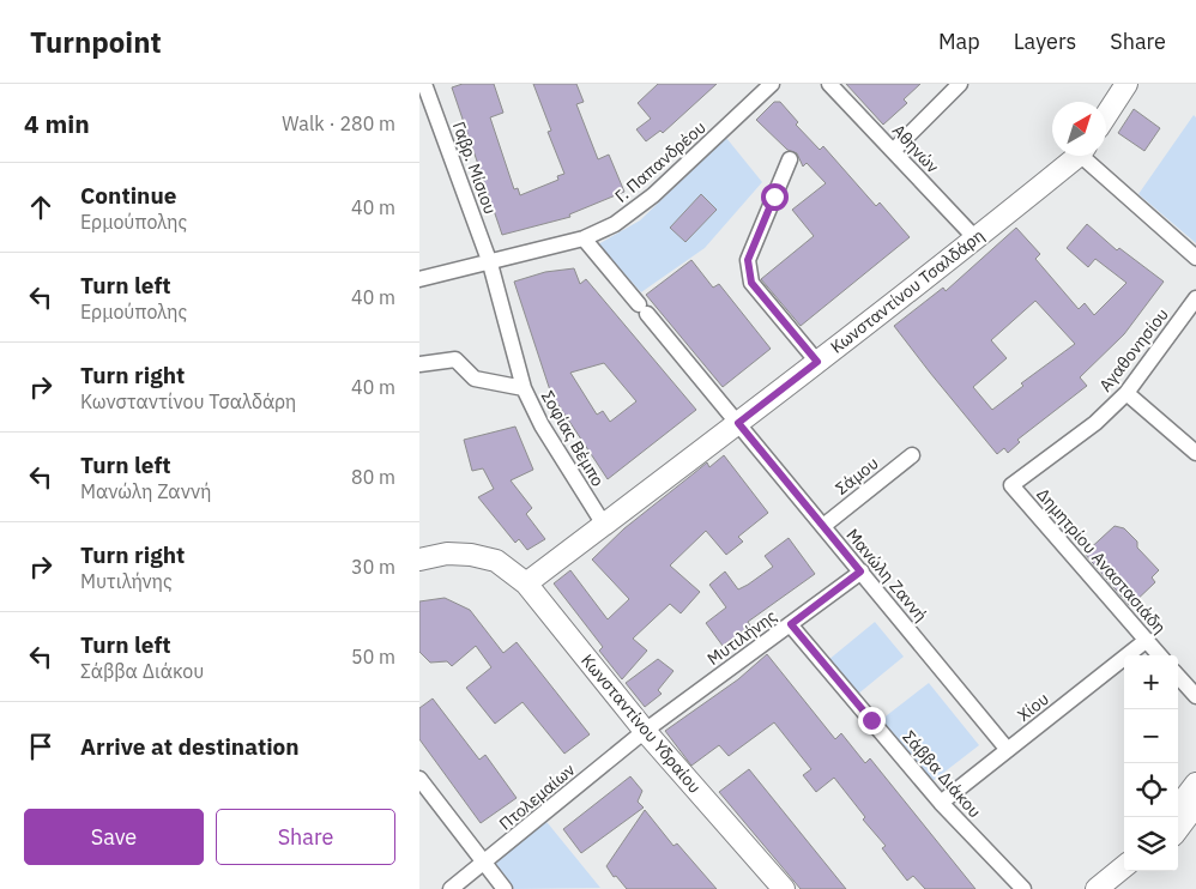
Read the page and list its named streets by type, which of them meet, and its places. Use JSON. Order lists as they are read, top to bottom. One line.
{"streets":{"street":["Αθηνών","Γ. Παπανδρέου","Γαβρ. Μίσιου","Κωνσταντίνου Τσαλδάρη","Αγαθονησίου","Σοφίας Βέμπο","Σάμου","Δημητρίου Αναστασιάδη","Μανώλη Ζαννή","Μυτιλήνης","Χίου","Κωνσταντίνου Υδραίου","Σάββα Διάκου","Πτολεμαίων"]},"crossings":[["Αθηνών","Κωνσταντίνου Τσαλδάρη"],["Γ. Παπανδρέου","Γαβρ. Μίσιου"],["Γ. Παπανδρέου","Σοφίας Βέμπο"],["Γ. Παπανδρέου","Μανώλη Ζαννή"],["Γαβρ. Μίσιου","Σοφίας Βέμπο"],["Κωνσταντίνου Τσαλδάρη","Σοφίας Βέμπο"],["Κωνσταντίνου Τσαλδάρη","Μανώλη Ζαννή"],["Κωνσταντίνου Τσαλδάρη","Κωνσταντίνου Υδραίου"],["Αγαθονησίου","Δημητρίου Αναστασιάδη"],["Σάμου","Μανώλη Ζαννή"],["Δημητρίου Αναστασιάδη","Χίου"],["Μανώλη Ζαννή","Μυτιλήνης"],["Μανώλη Ζαννή","Χίου"],["Μυτιλήνης","Κωνσταντίνου Υδραίου"],["Μυτιλήνης","Σάββα Διάκου"],["Μυτιλήνης","Πτολεμαίων"],["Χίου","Σάββα Διάκου"],["Κωνσταντίνου Υδραίου","Πτολεμαίων"]],"north":"top right","page":{"header":"Turnpoint","nav":["Map","Layers","Share"],"heading":["4 min","Walk · 280 m"],"list":[["Continue","Ερμούπολης","40 m"],["Turn left","Ερμούπολης","40 m"],["Turn right","Κωνσταντίνου Τσαλδάρη","40 m"],["Turn left","Μανώλη Ζαννή","80 m"],["Turn right","Μυτιλήνης","30 m"],["Turn left","Σάββα Διάκου","50 m"],"Arrive at destination"],"map_buttons":["+","−"],"buttons":["Save","Share"]}}
